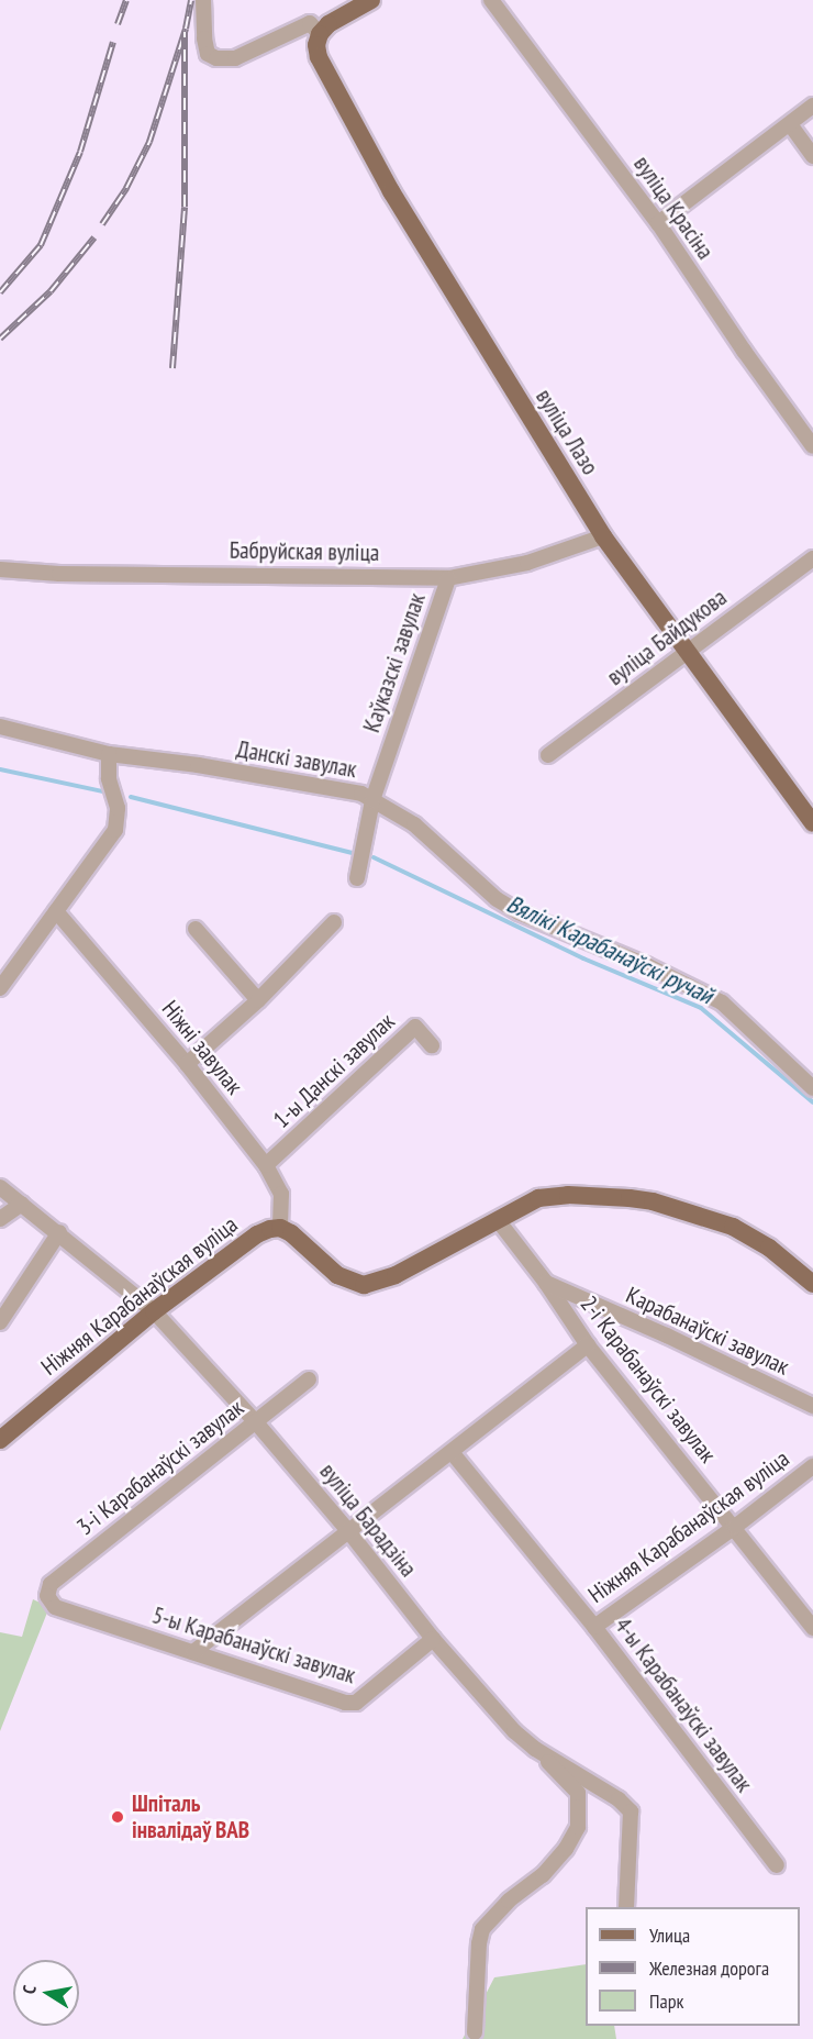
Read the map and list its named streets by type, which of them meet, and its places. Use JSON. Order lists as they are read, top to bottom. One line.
{"streets":{"main road":["вуліца Лазо","Ніжняя Карабанаўская вуліца"],"street":["вуліца Красіна","Бабруйская вуліца","вуліца Байдукова","Каўказскі завулак","Данскі завулак","Ніжні завулак","1-ы Данскі завулак","Карабанаўскі завулак","2-і Карабанаўскі завулак","3-і Карабанаўскі завулак","вуліца Барадзіна","5-ы Карабанаўскі завулак","4-ы Карабанаўскі завулак"]},"crossings":[["вуліца Лазо","Бабруйская вуліца"],["вуліца Лазо","вуліца Байдукова"],["Бабруйская вуліца","Каўказскі завулак"],["Каўказскі завулак","Данскі завулак"],["Ніжні завулак","1-ы Данскі завулак"],["Ніжні завулак","Ніжняя Карабанаўская вуліца"],["Ніжняя Карабанаўская вуліца","2-і Карабанаўскі завулак"],["Ніжняя Карабанаўская вуліца","вуліца Барадзіна"],["Ніжняя Карабанаўская вуліца","4-ы Карабанаўскі завулак"],["Карабанаўскі завулак","2-і Карабанаўскі завулак"],["3-і Карабанаўскі завулак","вуліца Барадзіна"],["3-і Карабанаўскі завулак","5-ы Карабанаўскі завулак"],["вуліца Барадзіна","5-ы Карабанаўскі завулак"]],"water":["Вялікі Карабанаўскі ручай"],"places":["Шпіталь інвалідаў ВАВ"],"legend":["Улица","Железная дорога","Парк"],"north":"left"}
